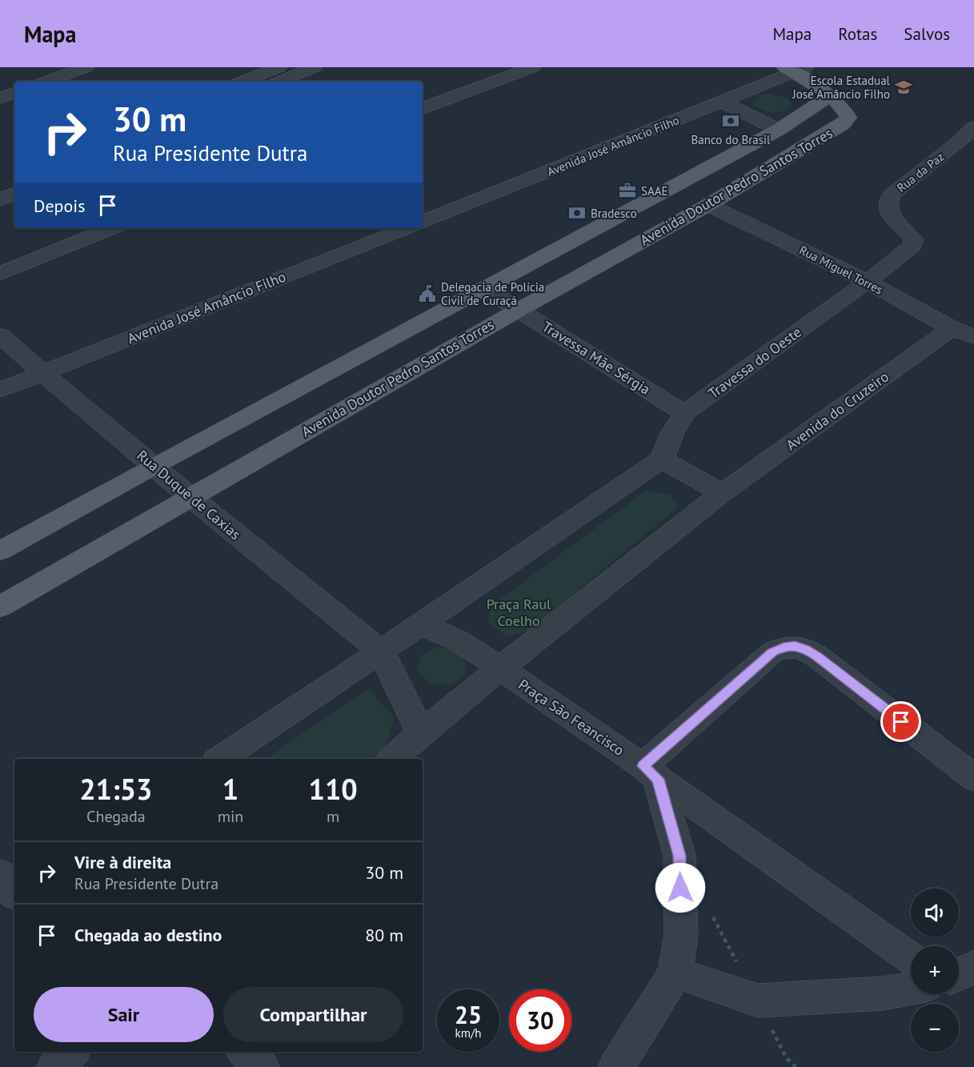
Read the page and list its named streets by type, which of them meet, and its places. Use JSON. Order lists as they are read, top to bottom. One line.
{"streets":{"main road":["Avenida Doutor Pedro Santos Torres"],"street":["Avenida José Amâncio Filho","Rua da Paz","Rua Miguel Torres","Travessa Mãe Sérgia","Travessa do Oeste","Avenida do Cruzeiro","Rua Duque de Caxias","Praça São Feancisco"]},"crossings":[["Avenida José Amâncio Filho","Rua Duque de Caxias"],["Rua da Paz","Rua Miguel Torres"],["Rua da Paz","Travessa do Oeste"],["Avenida Doutor Pedro Santos Torres","Rua Miguel Torres"],["Avenida Doutor Pedro Santos Torres","Travessa Mãe Sérgia"],["Avenida Doutor Pedro Santos Torres","Rua Duque de Caxias"],["Rua Miguel Torres","Travessa do Oeste"],["Rua Miguel Torres","Avenida do Cruzeiro"],["Travessa Mãe Sérgia","Travessa do Oeste"]],"parks":["Praça Raul Coelho"],"places":{"school or university":["Escola Estadual José Amâncio Filho"],"bank":["Banco do Brasil","Bradesco"],"office":["SAAE"],"public building":["Delegacia de Polícia Civil de Curaçá"]},"page":{"header":"Mapa","nav":["Mapa","Rotas","Salvos"],"turn":["30 m","Rua Presidente Dutra"],"then":"Depois","eta":["21:53","Chegada","1","min","110","m"],"list":[{"name":"Vire à direita","note":"Rua Presidente Dutra","value":"30 m"},{"name":"Chegada ao destino","value":"80 m"}],"map_buttons":["+","−"],"buttons":["Sair","Compartilhar"],"speed":"25 km/h","limit":"30"}}
